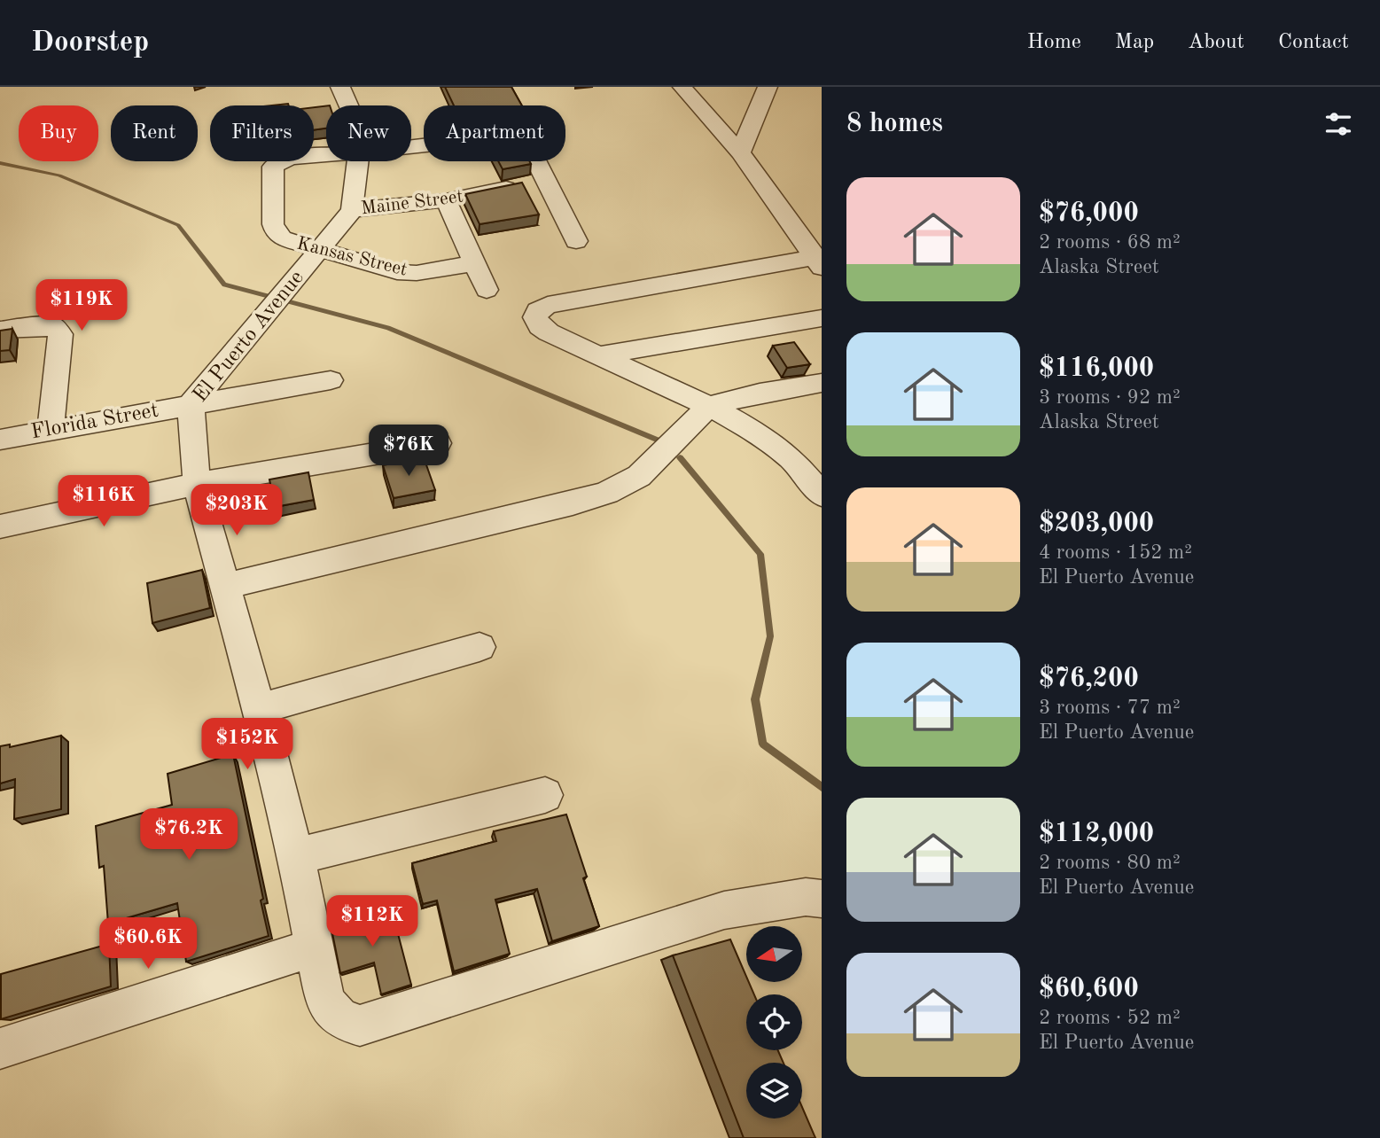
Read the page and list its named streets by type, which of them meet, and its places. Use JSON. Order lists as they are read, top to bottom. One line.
{"streets":{"street":["Maine Street","Kansas Street","El Puerto Avenue","Florida Street"]},"crossings":[["Maine Street","El Puerto Avenue"],["Kansas Street","El Puerto Avenue"],["El Puerto Avenue","Florida Street"]],"north":"left","page":{"header":"Doorstep","nav":["Home","Map","About","Contact"],"heading":"8 homes","chip":["Buy","Rent","Filters","New","Apartment"],"list":[{"name":"$76,000","note":"2 rooms · 68 m² · Alaska Street"},{"name":"$116,000","note":"3 rooms · 92 m² · Alaska Street"},{"name":"$203,000","note":"4 rooms · 152 m² · El Puerto Avenue"},{"name":"$76,200","note":"3 rooms · 77 m² · El Puerto Avenue"},{"name":"$112,000","note":"2 rooms · 80 m² · El Puerto Avenue"},{"name":"$60,600","note":"2 rooms · 52 m² · El Puerto Avenue"}],"price":["$119K","$76K","$116K","$203K","$152K","$76.2K","$112K","$60.6K"]}}
